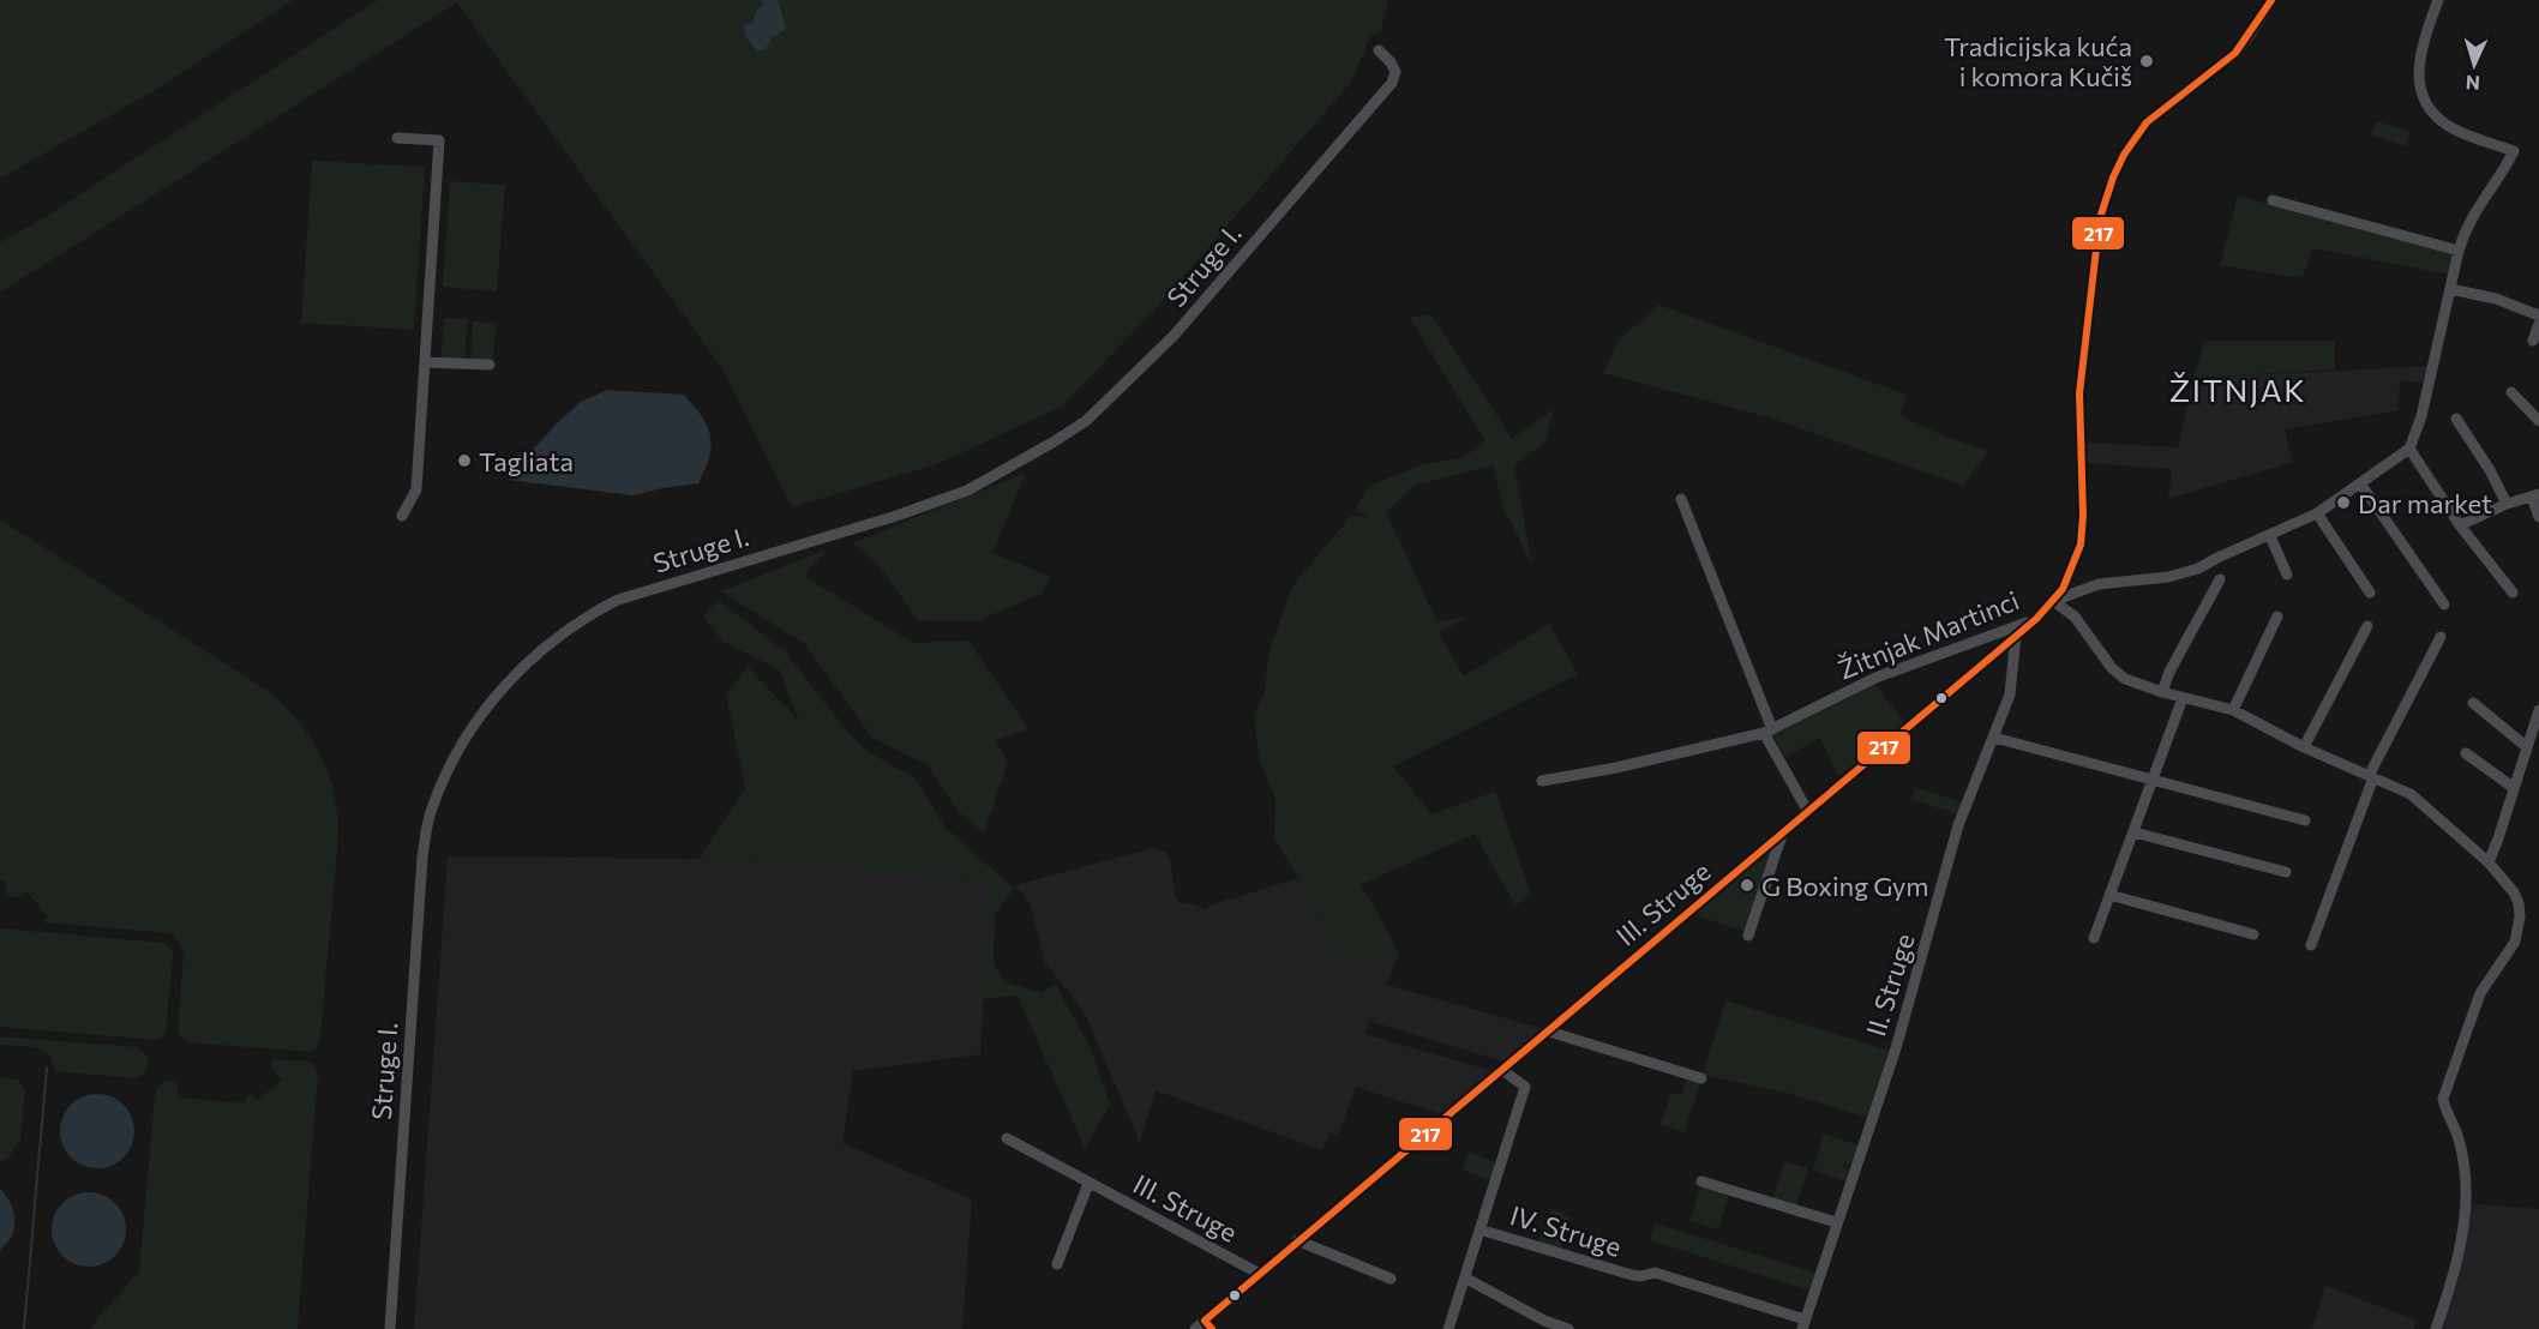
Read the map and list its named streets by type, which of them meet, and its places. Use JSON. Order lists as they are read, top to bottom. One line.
{"streets":{"street":["Struge I.","Žitnjak Martinci","III. Struge","II. Struge","IV. Struge"]},"crossings":[["Žitnjak Martinci","III. Struge"],["III. Struge","II. Struge"],["III. Struge","IV. Struge"],["II. Struge","IV. Struge"]],"districts":["ŽITNJAK"],"places":["Tradicijska kuća i komora Kučiš","Tagliata","Dar market","G Boxing Gym"],"lines":["transit line 217"],"north":"bottom"}
